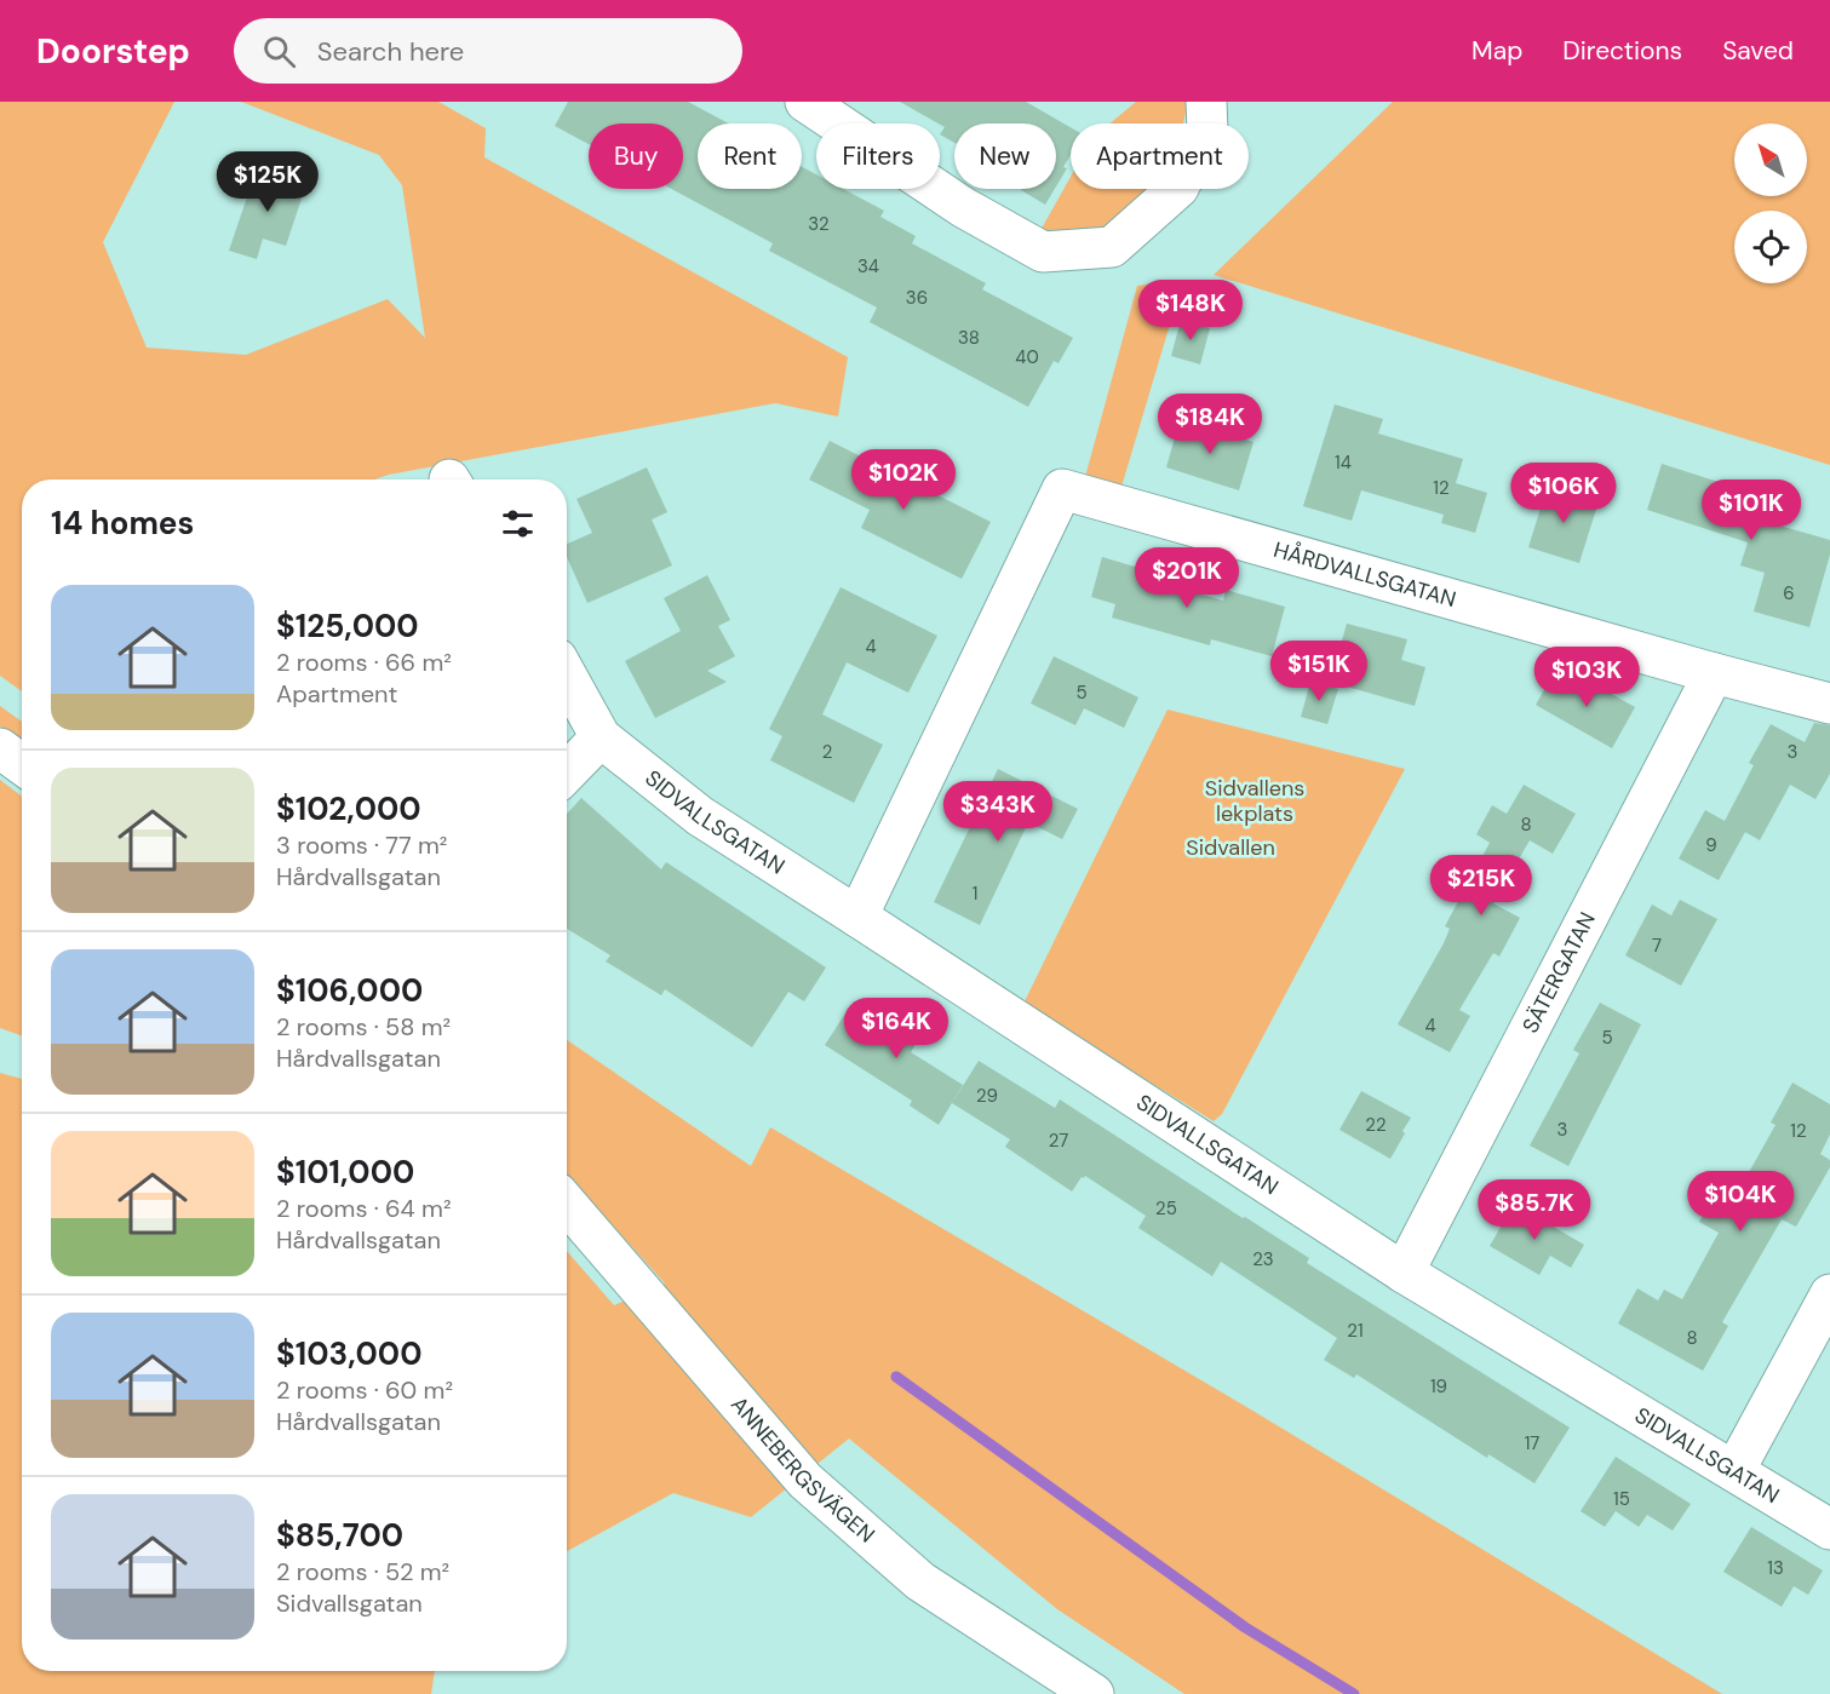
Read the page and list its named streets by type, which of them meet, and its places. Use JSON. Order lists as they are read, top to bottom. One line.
{"streets":{"street":["HÅRDVALLSGATAN","SIDVALLSGATAN","SÄTERGATAN","ANNEBERGSVÄGEN"]},"crossings":[["HÅRDVALLSGATAN","SIDVALLSGATAN"],["HÅRDVALLSGATAN","SÄTERGATAN"],["SIDVALLSGATAN","SÄTERGATAN"]],"parks":["Sidvallens lekplats","Sidvallen"],"house_numbers":["32","34","36","38","40","14","12","6","4","5","2","3","8","9","1","7","4","5","29","22","3","12","27","25","23","21","8","19","17","15","13"],"north":"top left","page":{"header":"Doorstep","search":"Search here","nav":["Map","Directions","Saved"],"chip":["Buy","Rent","Filters","New","Apartment"],"price":["$125K","$148K","$184K","$102K","$106K","$101K","$201K","$151K","$103K","$343K","$215K","$164K","$104K","$85.7K"],"heading":"14 homes","list":[{"name":"$125,000","note":"2 rooms · 66 m² · Apartment"},{"name":"$102,000","note":"3 rooms · 77 m² · Hårdvallsgatan"},{"name":"$106,000","note":"2 rooms · 58 m² · Hårdvallsgatan"},{"name":"$101,000","note":"2 rooms · 64 m² · Hårdvallsgatan"},{"name":"$103,000","note":"2 rooms · 60 m² · Hårdvallsgatan"},{"name":"$85,700","note":"2 rooms · 52 m² · Sidvallsgatan"}]}}
